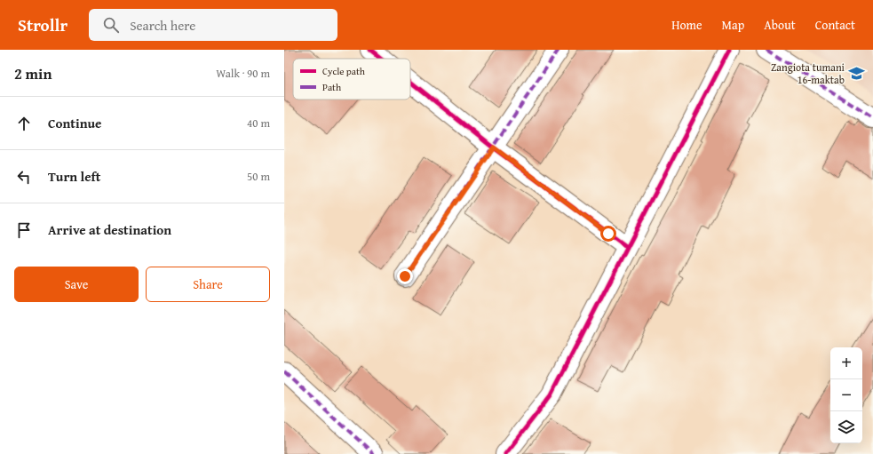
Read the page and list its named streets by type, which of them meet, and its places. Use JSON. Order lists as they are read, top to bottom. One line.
{"places":{"school or university":["Zangiota tumani 16-maktab"]},"legend":["Cycle path","Path"],"page":{"header":"Strollr","search":"Search here","nav":["Home","Map","About","Contact"],"heading":["2 min","Walk · 90 m"],"list":[["Continue","40 m"],["Turn left","50 m"],"Arrive at destination"],"buttons":["Save","Share"],"map_buttons":["+","−"]}}
